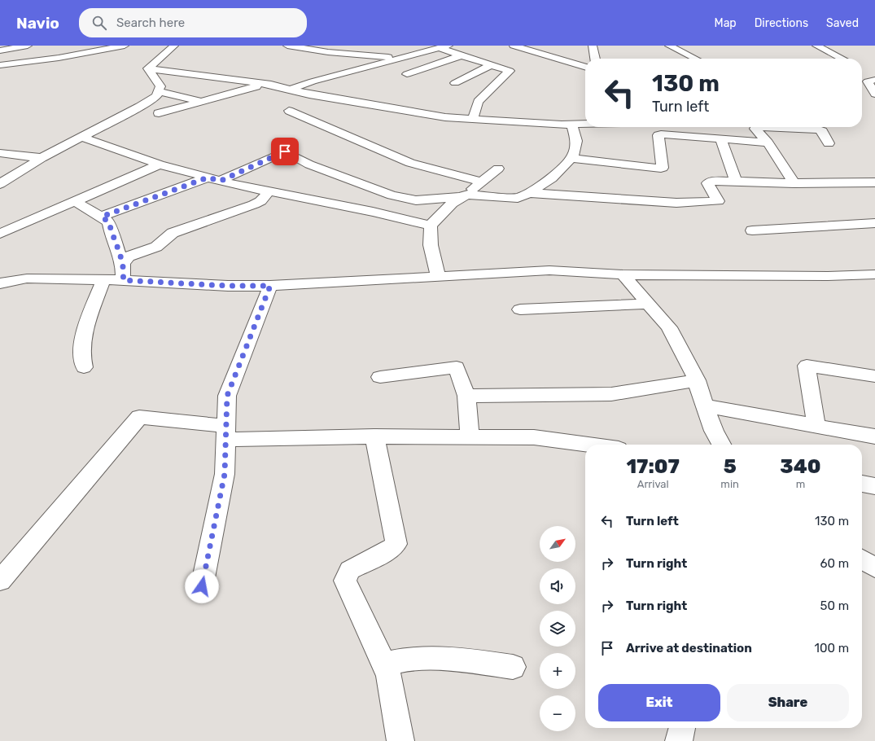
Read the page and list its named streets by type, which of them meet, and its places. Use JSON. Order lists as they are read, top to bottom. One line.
{"north":"top right","page":{"header":"Navio","search":"Search here","nav":["Map","Directions","Saved"],"turn":["130 m","Turn left"],"eta":["17:07","Arrival","5","min","340","m"],"list":[{"name":"Turn left","value":"130 m"},{"name":"Turn right","value":"60 m"},{"name":"Turn right","value":"50 m"},{"name":"Arrive at destination","value":"100 m"}],"map_buttons":["+","−"],"buttons":["Exit","Share"]}}
